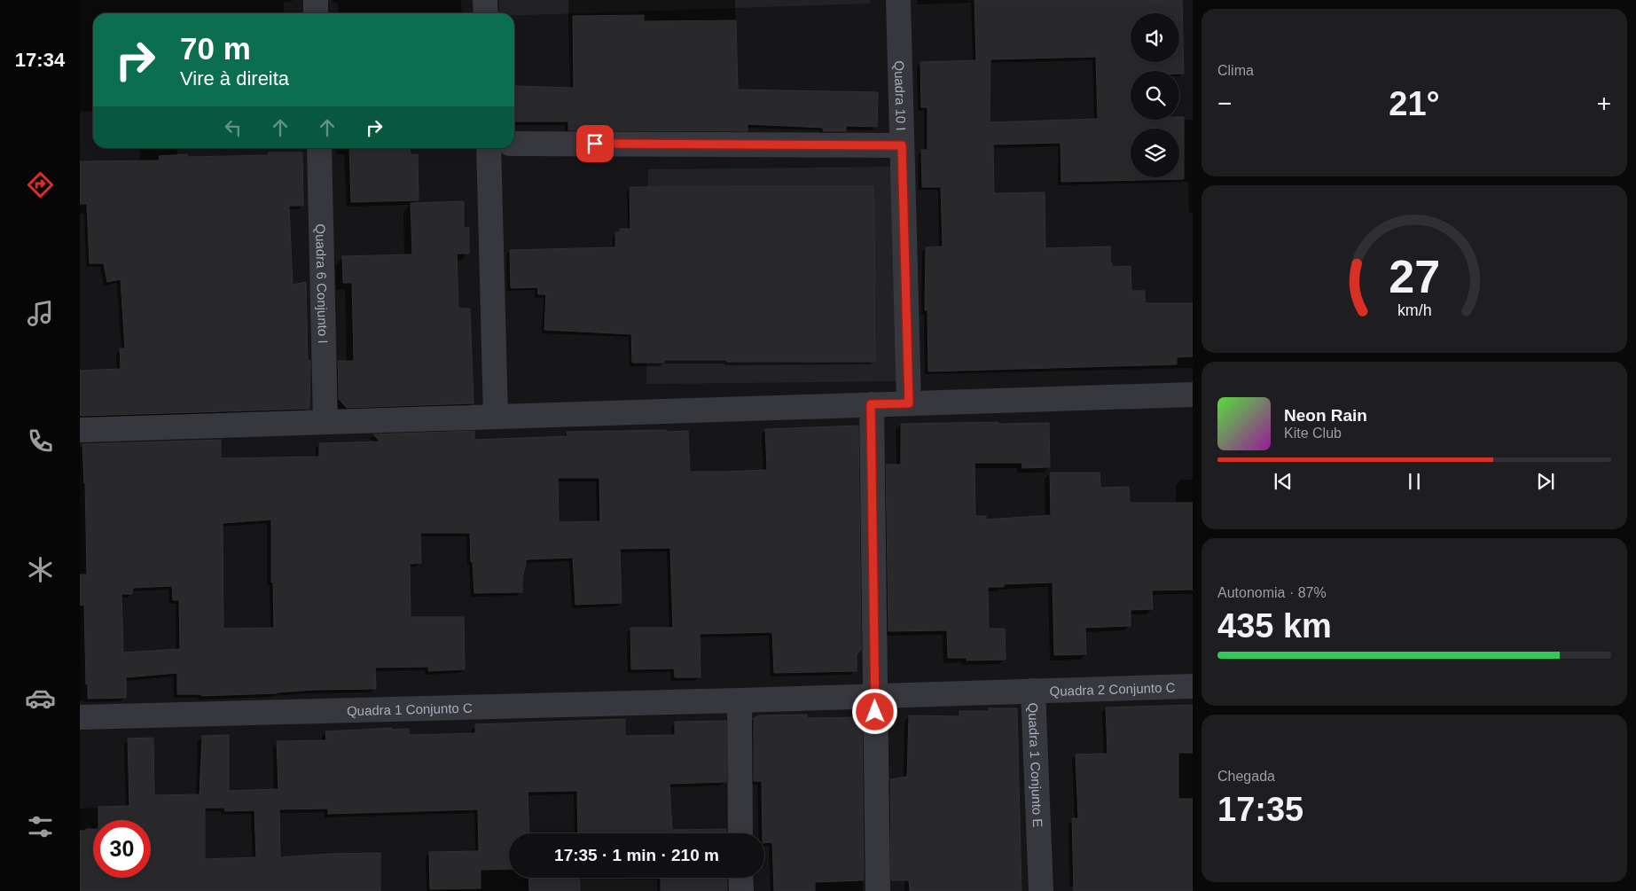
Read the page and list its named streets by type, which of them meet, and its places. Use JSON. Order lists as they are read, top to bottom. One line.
{"streets":{"street":["Quadra 10 I","Quadra 6 Conjunto I","Quadra 2 Conjunto C","Quadra 1 Conjunto C","Quadra 1 Conjunto E"]},"crossings":[["Quadra 2 Conjunto C","Quadra 1 Conjunto E"],["Quadra 1 Conjunto C","Quadra 1 Conjunto E"]],"page":{"tabs":"17:34","tile":["Clima",["Autonomia · 87%","435 km"],["Chegada","17:35"]],"turn":["70 m","Vire à direita"],"heat":["−","21°","+"],"song":["Neon Rain","Kite Club"],"limit":"30","trip":"17:35 · 1 min · 210 m","gauge":["27","km/h"]}}
